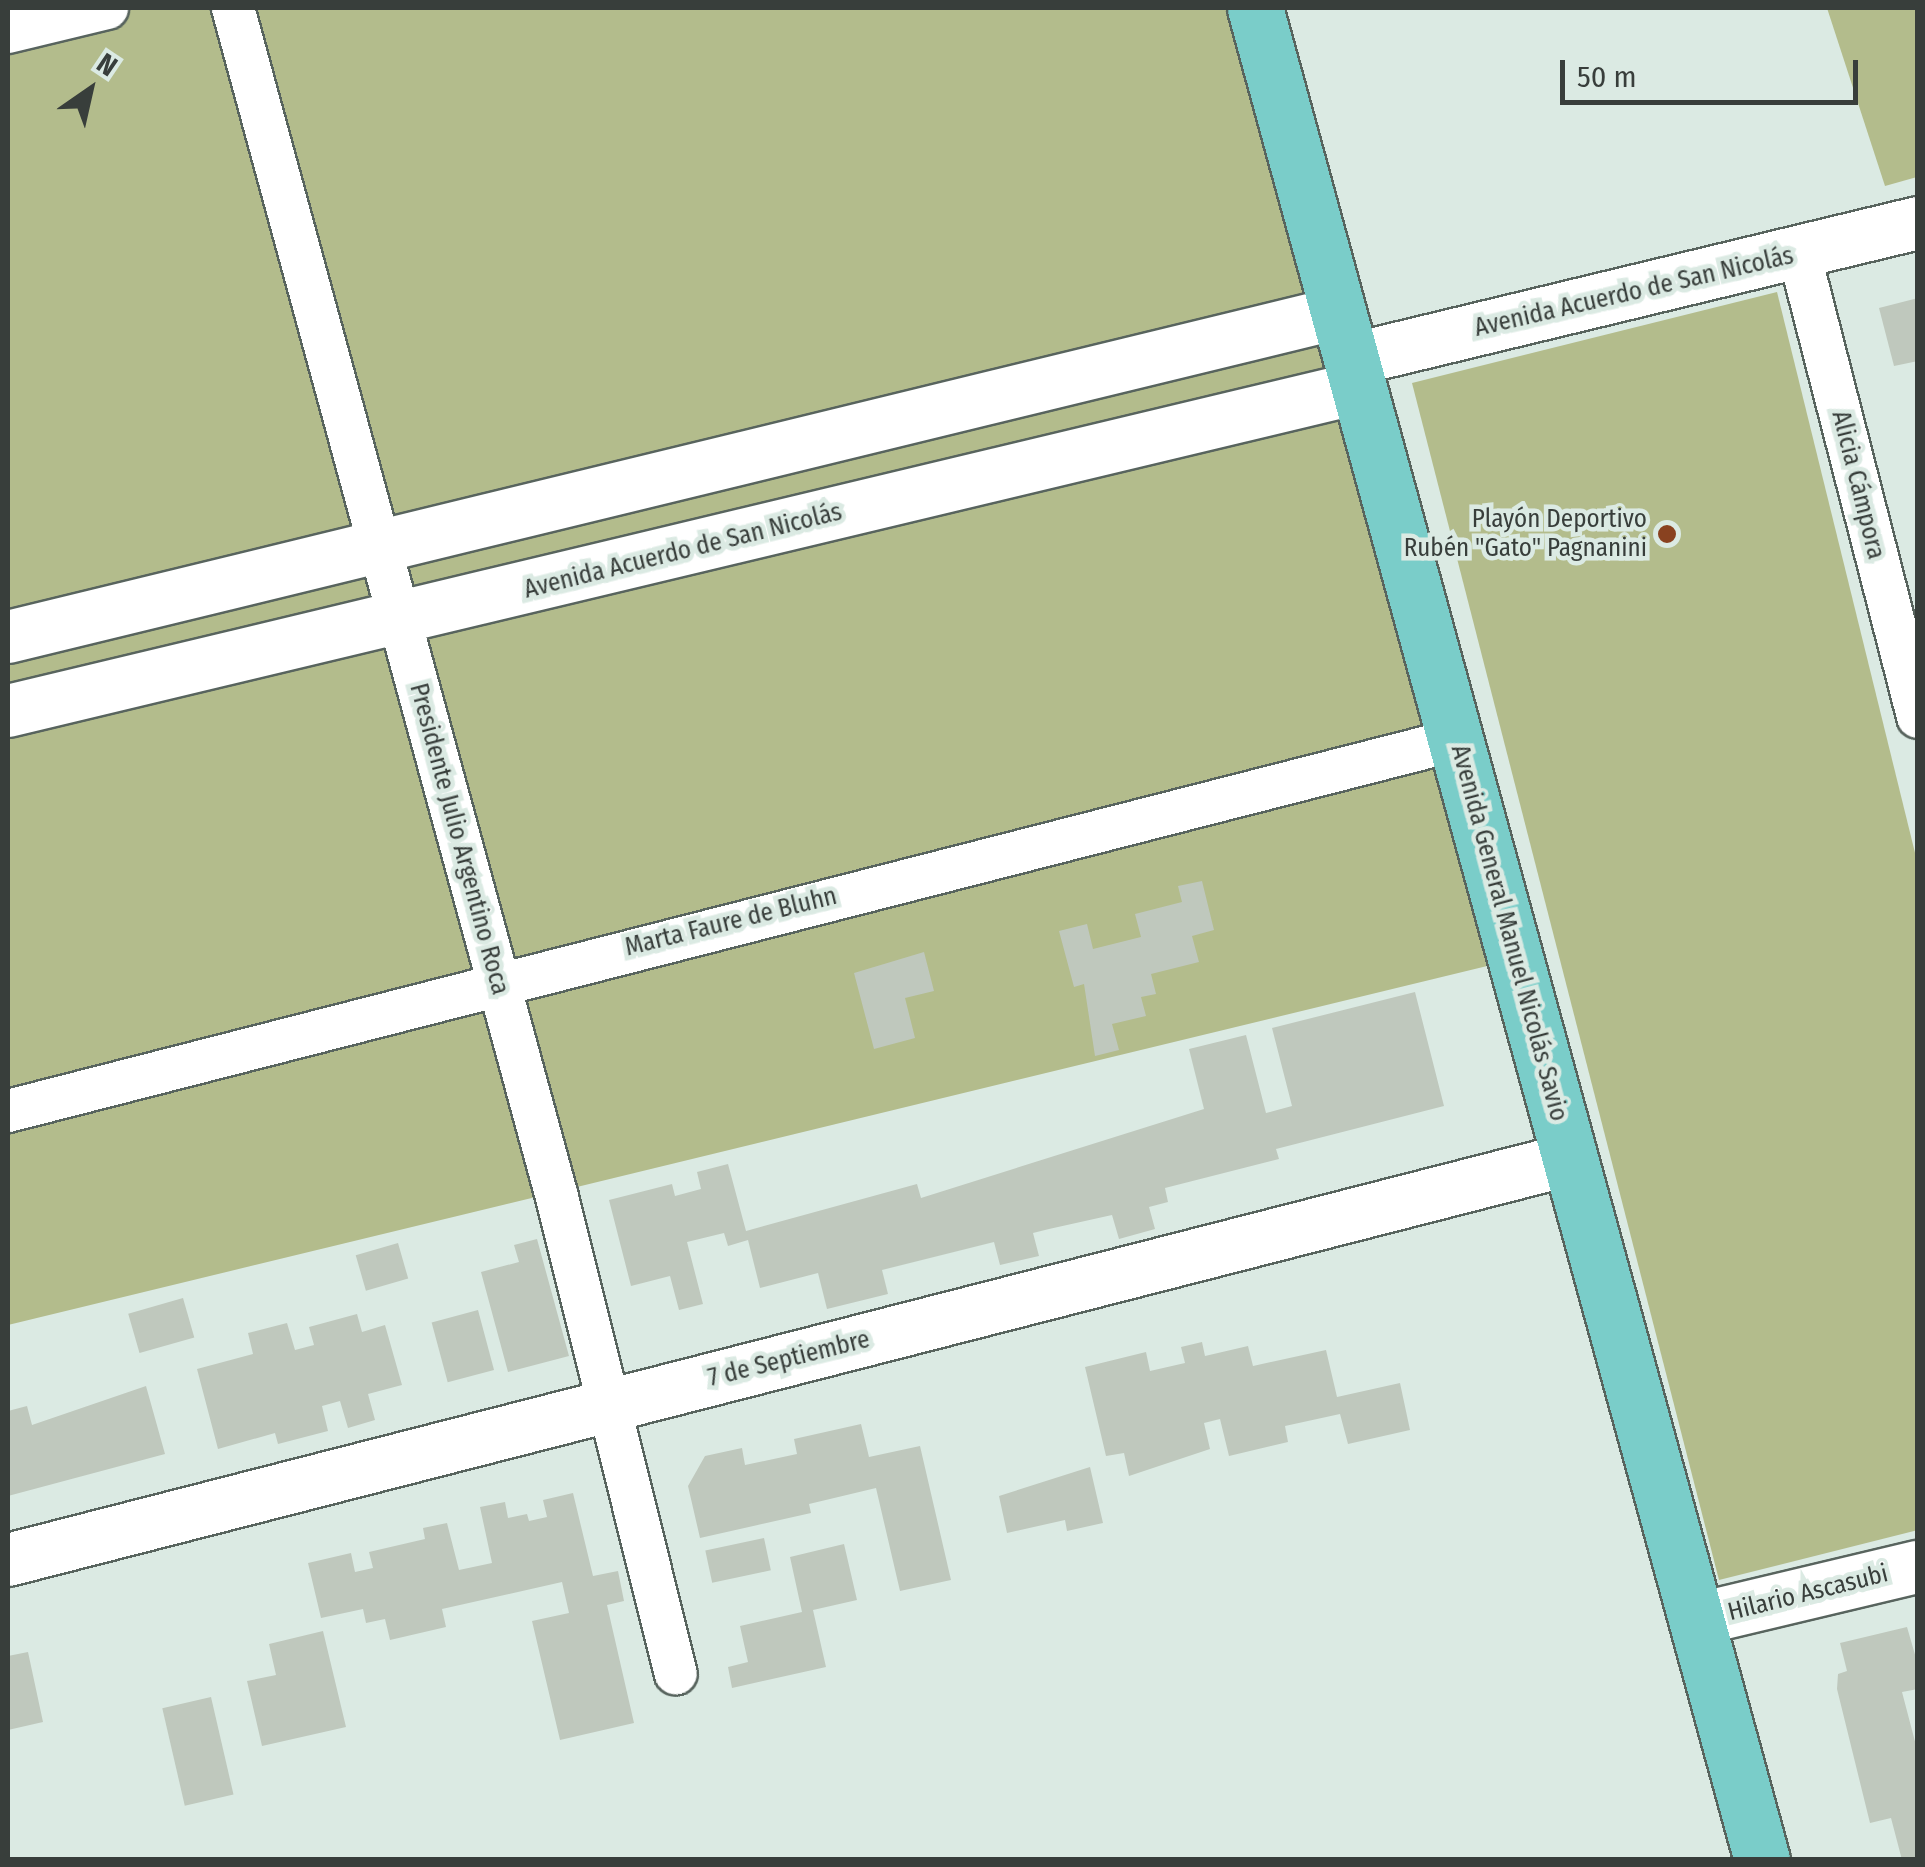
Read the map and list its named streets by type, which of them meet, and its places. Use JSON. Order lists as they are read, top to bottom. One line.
{"streets":{"main road":["Avenida General Manuel Nicolás Savio"],"street":["Avenida Acuerdo de San Nicolás","Alicia Cámpora","Presidente Julio Argentino Roca","Marta Faure de Bluhn","7 de Septiembre","Hilario Ascasubi"]},"crossings":[["Avenida Acuerdo de San Nicolás","Alicia Cámpora"],["Avenida Acuerdo de San Nicolás","Presidente Julio Argentino Roca"],["Avenida Acuerdo de San Nicolás","Avenida General Manuel Nicolás Savio"],["Presidente Julio Argentino Roca","Marta Faure de Bluhn"],["Presidente Julio Argentino Roca","7 de Septiembre"],["Marta Faure de Bluhn","Avenida General Manuel Nicolás Savio"],["Avenida General Manuel Nicolás Savio","7 de Septiembre"],["Avenida General Manuel Nicolás Savio","Hilario Ascasubi"]],"places":["Playón Deportivo Rubén \"Gato\" Pagnanini"],"scale_bar":"50 m","north":"top right"}
